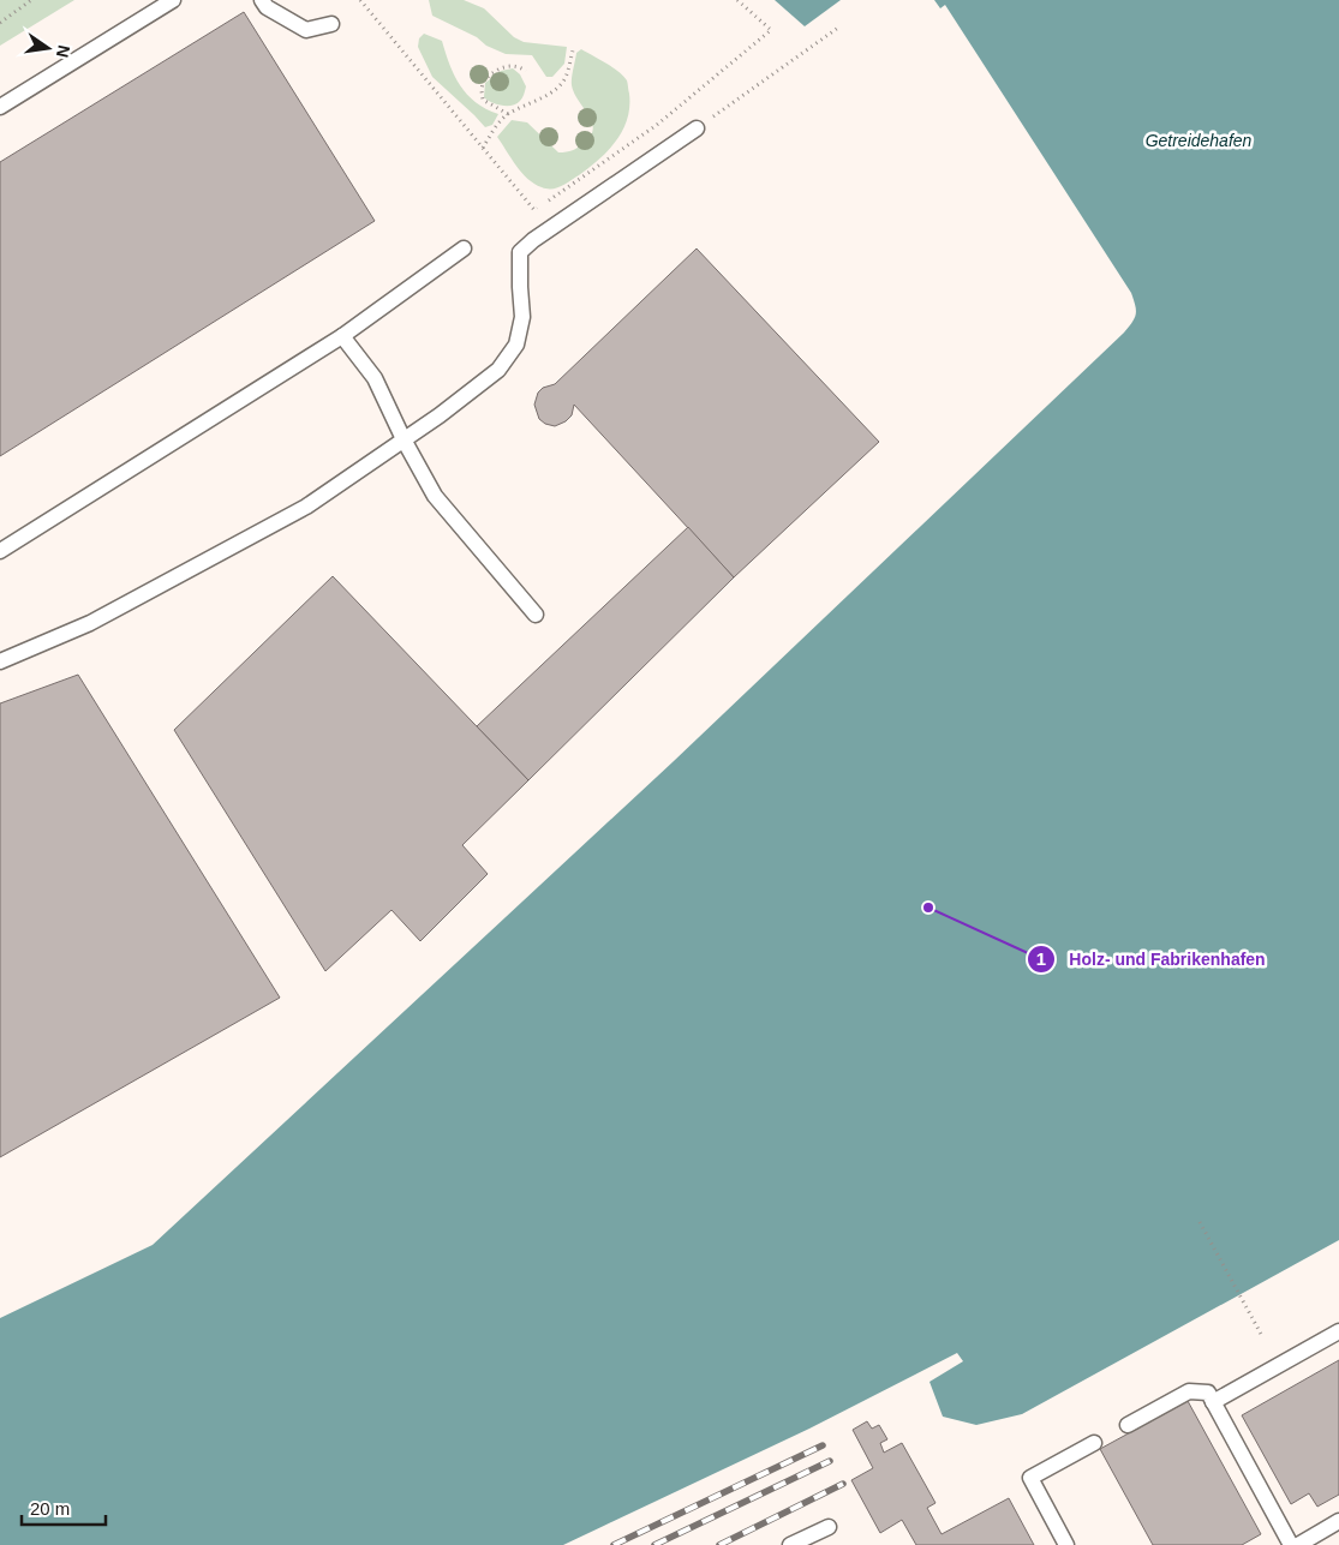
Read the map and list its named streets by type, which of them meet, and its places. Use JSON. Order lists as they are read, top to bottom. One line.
{"water":["Getreidehafen"],"places":["Holz- und Fabrikenhafen"],"scale_bar":"20 m","north":"right"}
